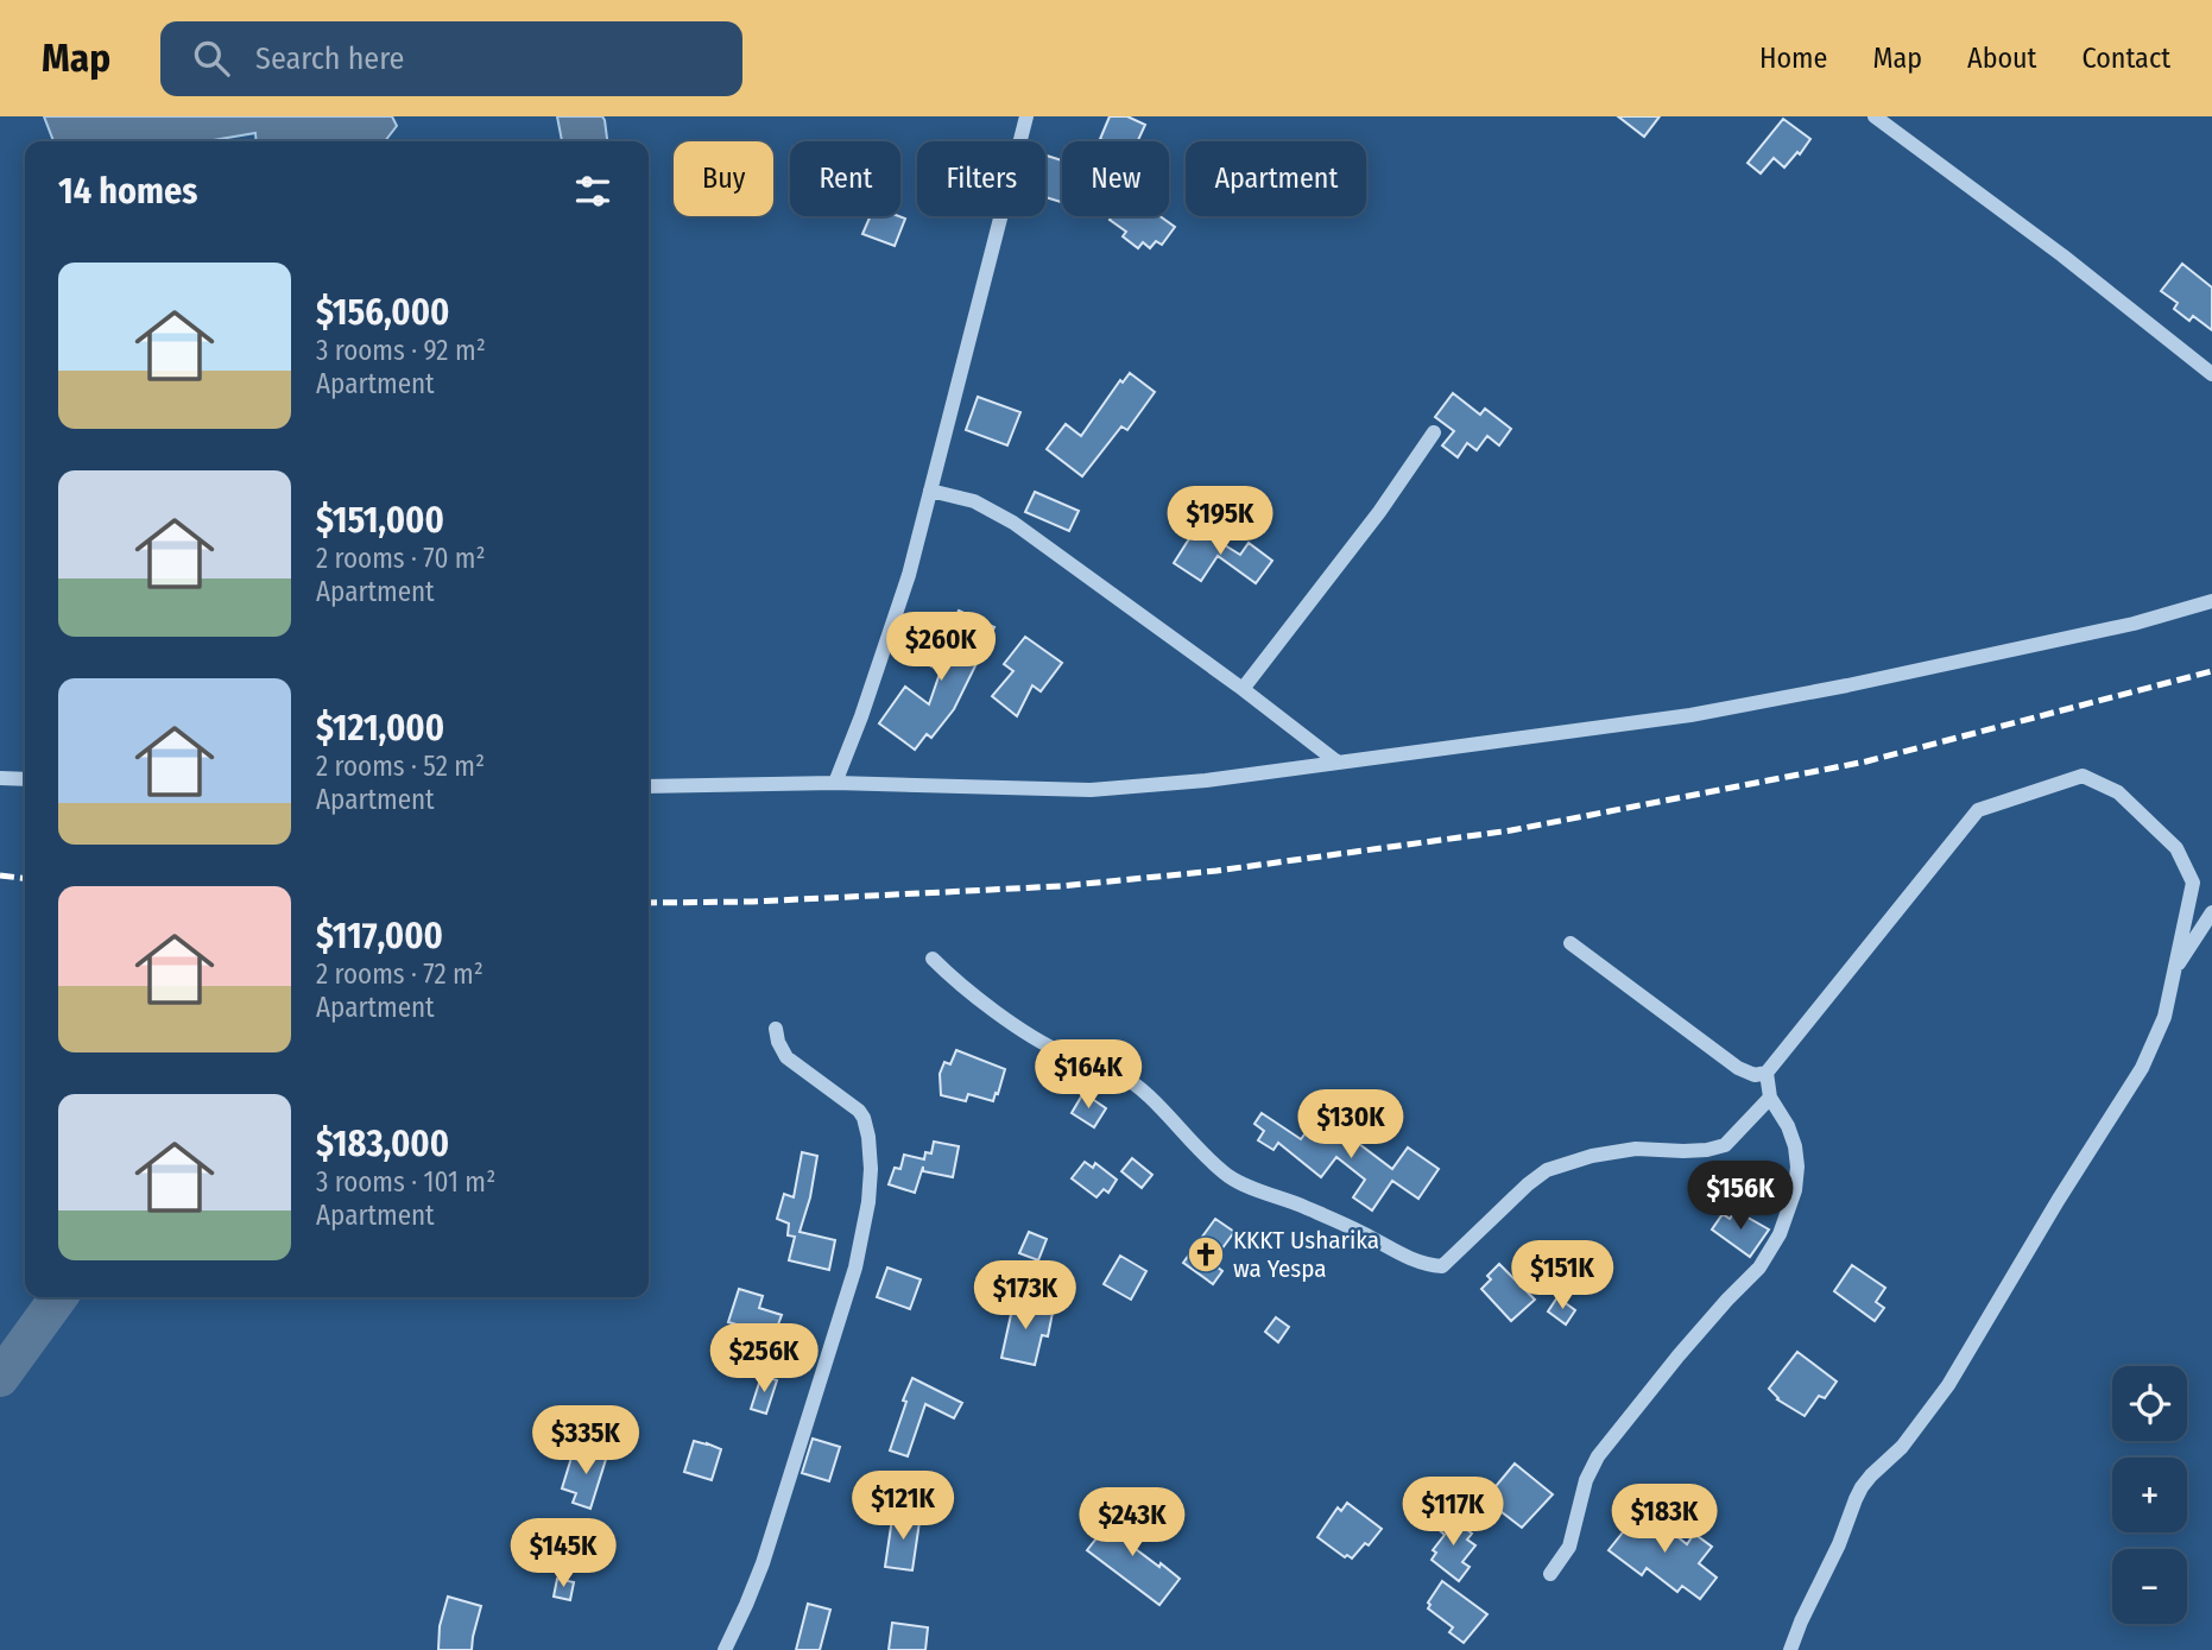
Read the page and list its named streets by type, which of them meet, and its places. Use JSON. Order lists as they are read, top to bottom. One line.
{"places":{"church":["KKKT Usharika wa Yespa"]},"page":{"header":"Map","search":"Search here","nav":["Home","Map","About","Contact"],"chip":["Buy","Rent","Filters","New","Apartment"],"heading":"14 homes","list":[{"name":"$156,000","note":"3 rooms · 92 m² · Apartment"},{"name":"$151,000","note":"2 rooms · 70 m² · Apartment"},{"name":"$121,000","note":"2 rooms · 52 m² · Apartment"},{"name":"$117,000","note":"2 rooms · 72 m² · Apartment"},{"name":"$183,000","note":"3 rooms · 101 m² · Apartment"}],"price":["$195K","$260K","$164K","$130K","$156K","$151K","$173K","$256K","$335K","$121K","$117K","$183K","$243K","$145K"],"map_buttons":["+","−"]}}
